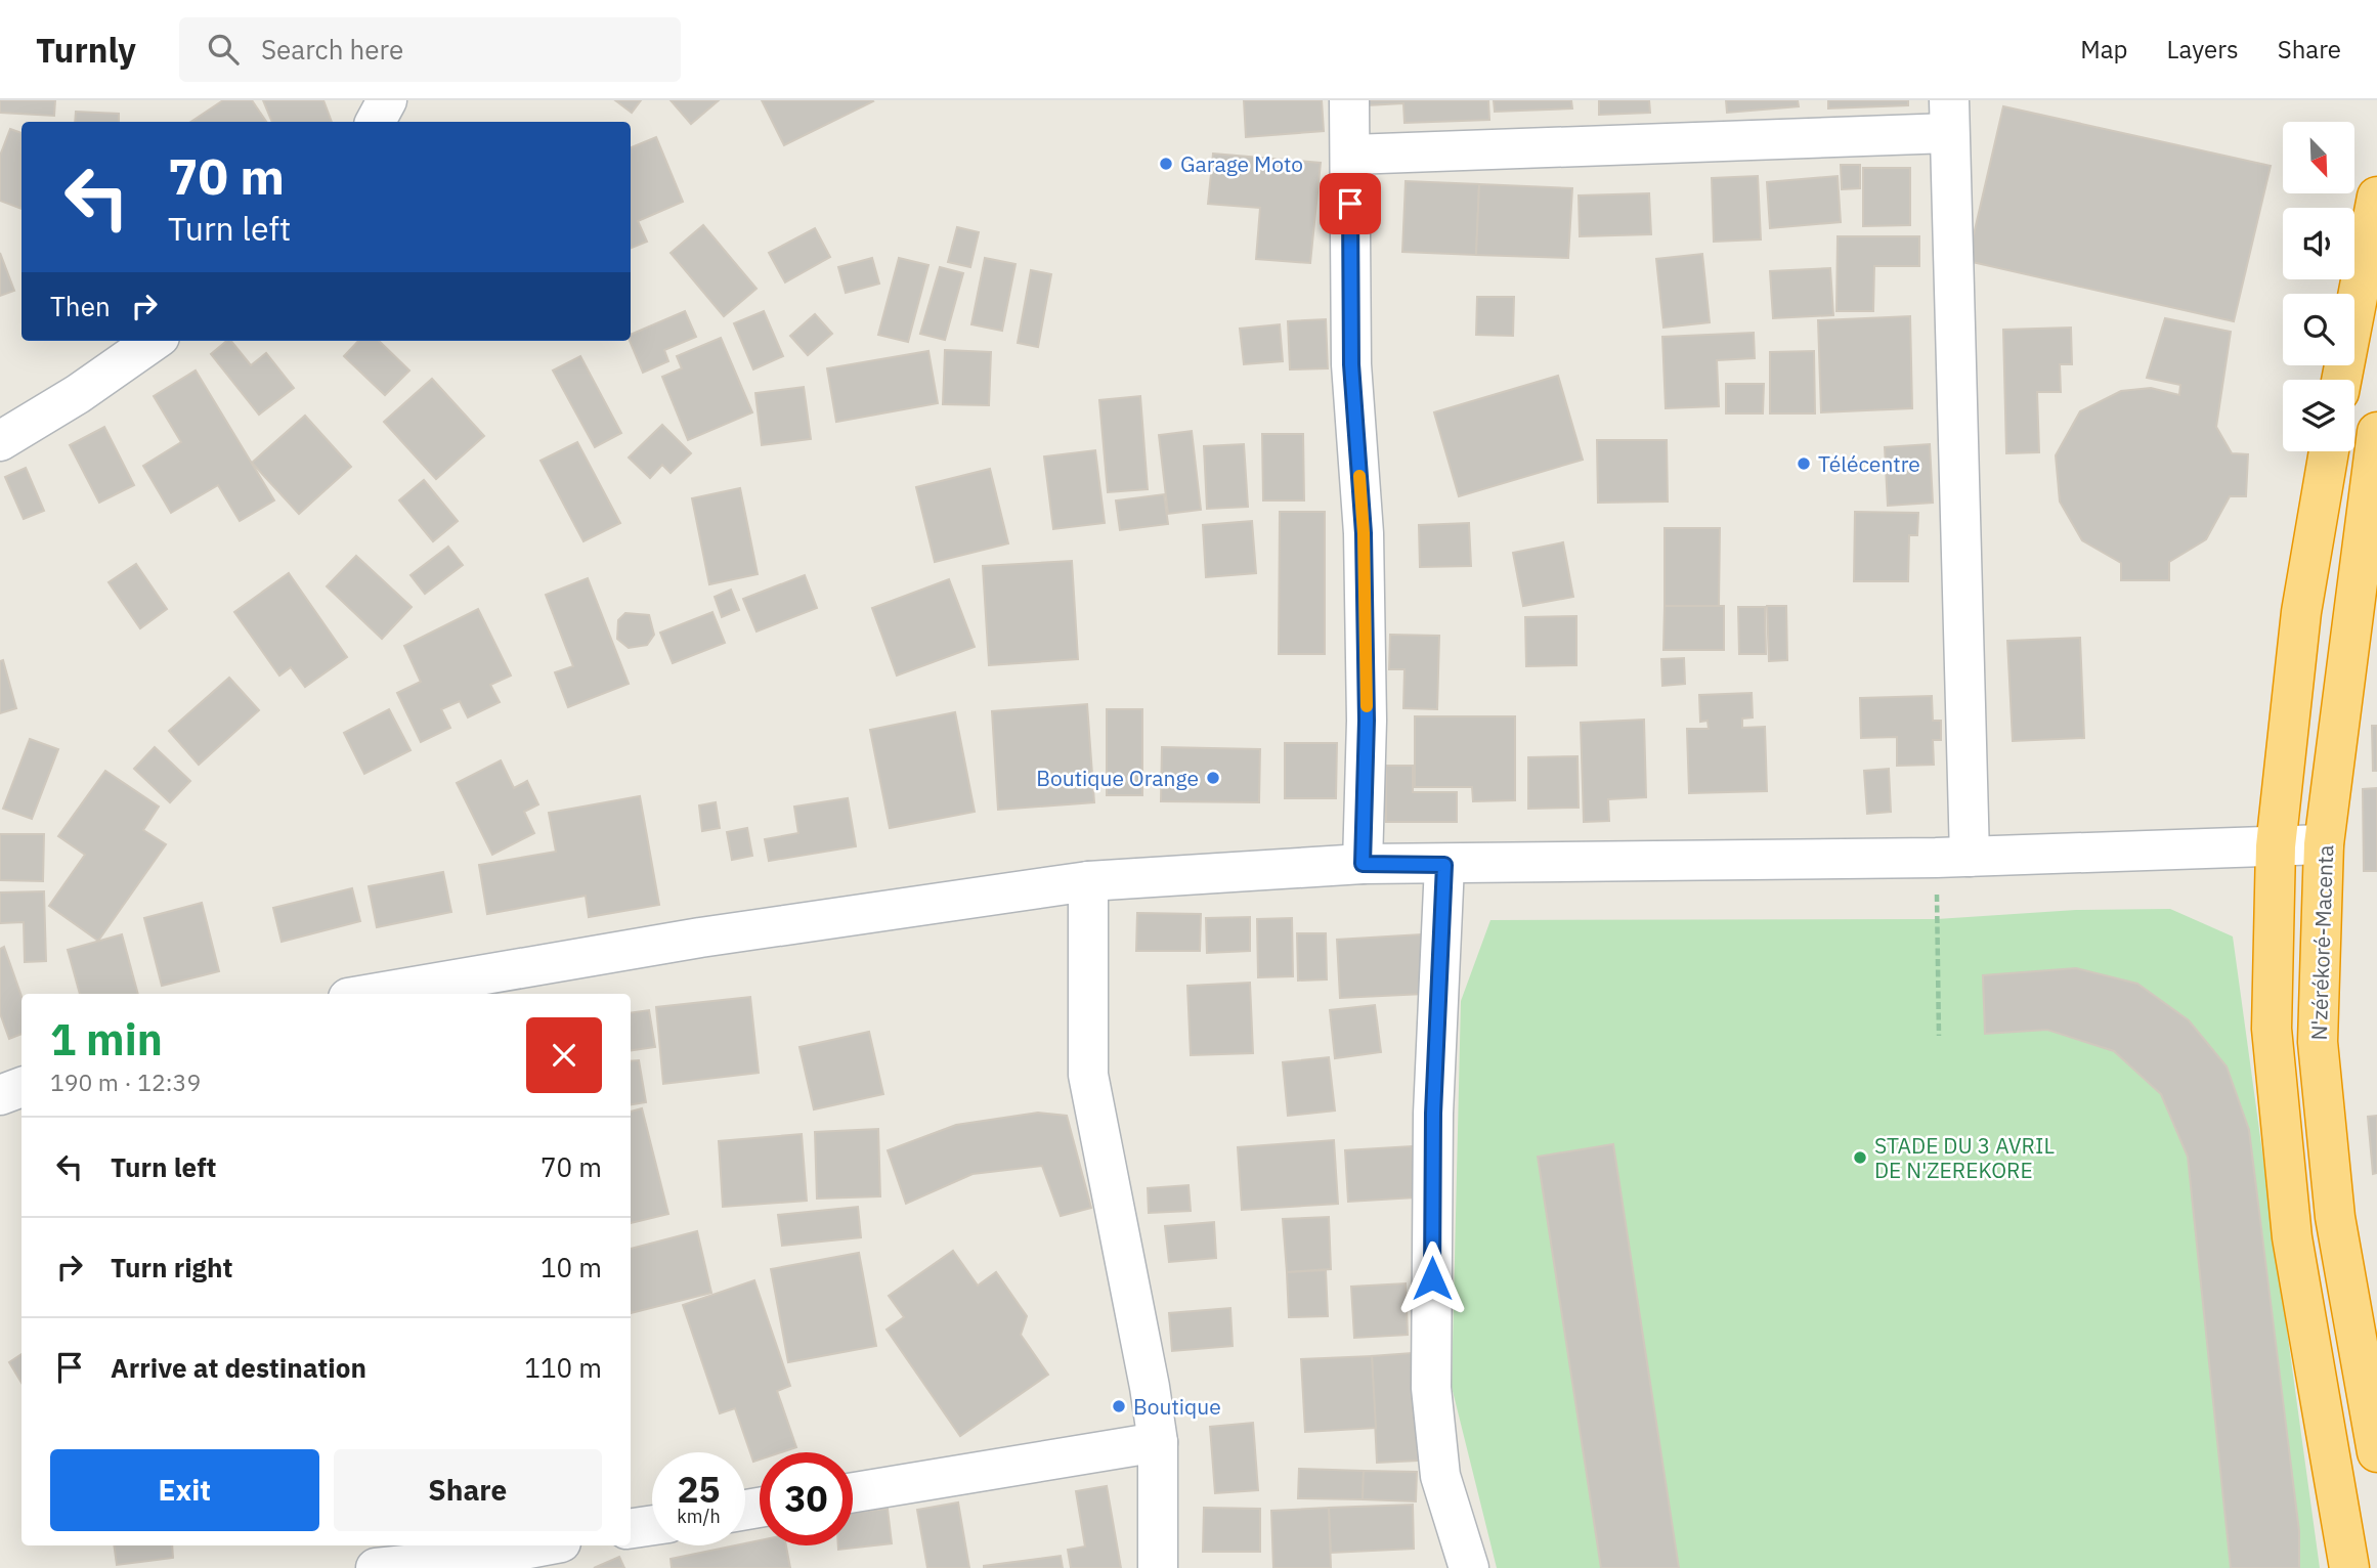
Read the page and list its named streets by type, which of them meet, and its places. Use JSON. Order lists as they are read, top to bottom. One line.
{"streets":{"highway":["N'zérékoré-Macenta"]},"places":["Garage Moto","Télécentre","Boutique Orange","STADE DU 3 AVRIL DE N'ZEREKORE","Boutique"],"north":"bottom right","page":{"header":"Turnly","search":"Search here","nav":["Map","Layers","Share"],"turn":["70 m","Turn left"],"then":"Then","heading":["1 min","190 m · 12:39"],"list":[{"name":"Turn left","value":"70 m"},{"name":"Turn right","value":"10 m"},{"name":"Arrive at destination","value":"110 m"}],"buttons":["Exit","Share"],"speed":"25 km/h","limit":"30"}}
